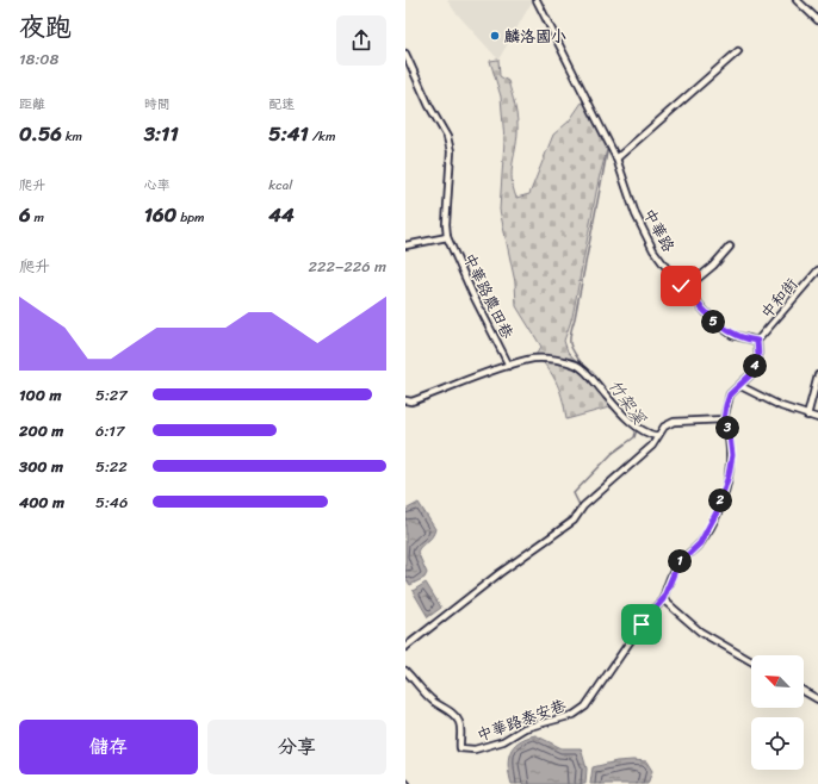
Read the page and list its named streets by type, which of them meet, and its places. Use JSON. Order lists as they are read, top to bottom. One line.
{"streets":{"street":["中華路","中華路農田巷","中和街","中華路泰安巷"]},"crossings":[["中華路","中和街"]],"water":["竹架溪"],"places":["麟洛國小"],"north":"top left","page":{"heading":["夜跑","18:08"],"stats":[["距離","0.56 km"],["時間","3:11"],["配速","5:41 /km"],["爬升","6 m"],["心率","160 bpm"],["kcal","44"]],"chart":["爬升","222–226 m"],"pins":["5","4","3","2","1"],"list":[{"name":"100 m","note":"5:27"},{"name":"200 m","note":"6:17"},{"name":"300 m","note":"5:22"},{"name":"400 m","note":"5:46"}],"buttons":["儲存","分享"]}}
